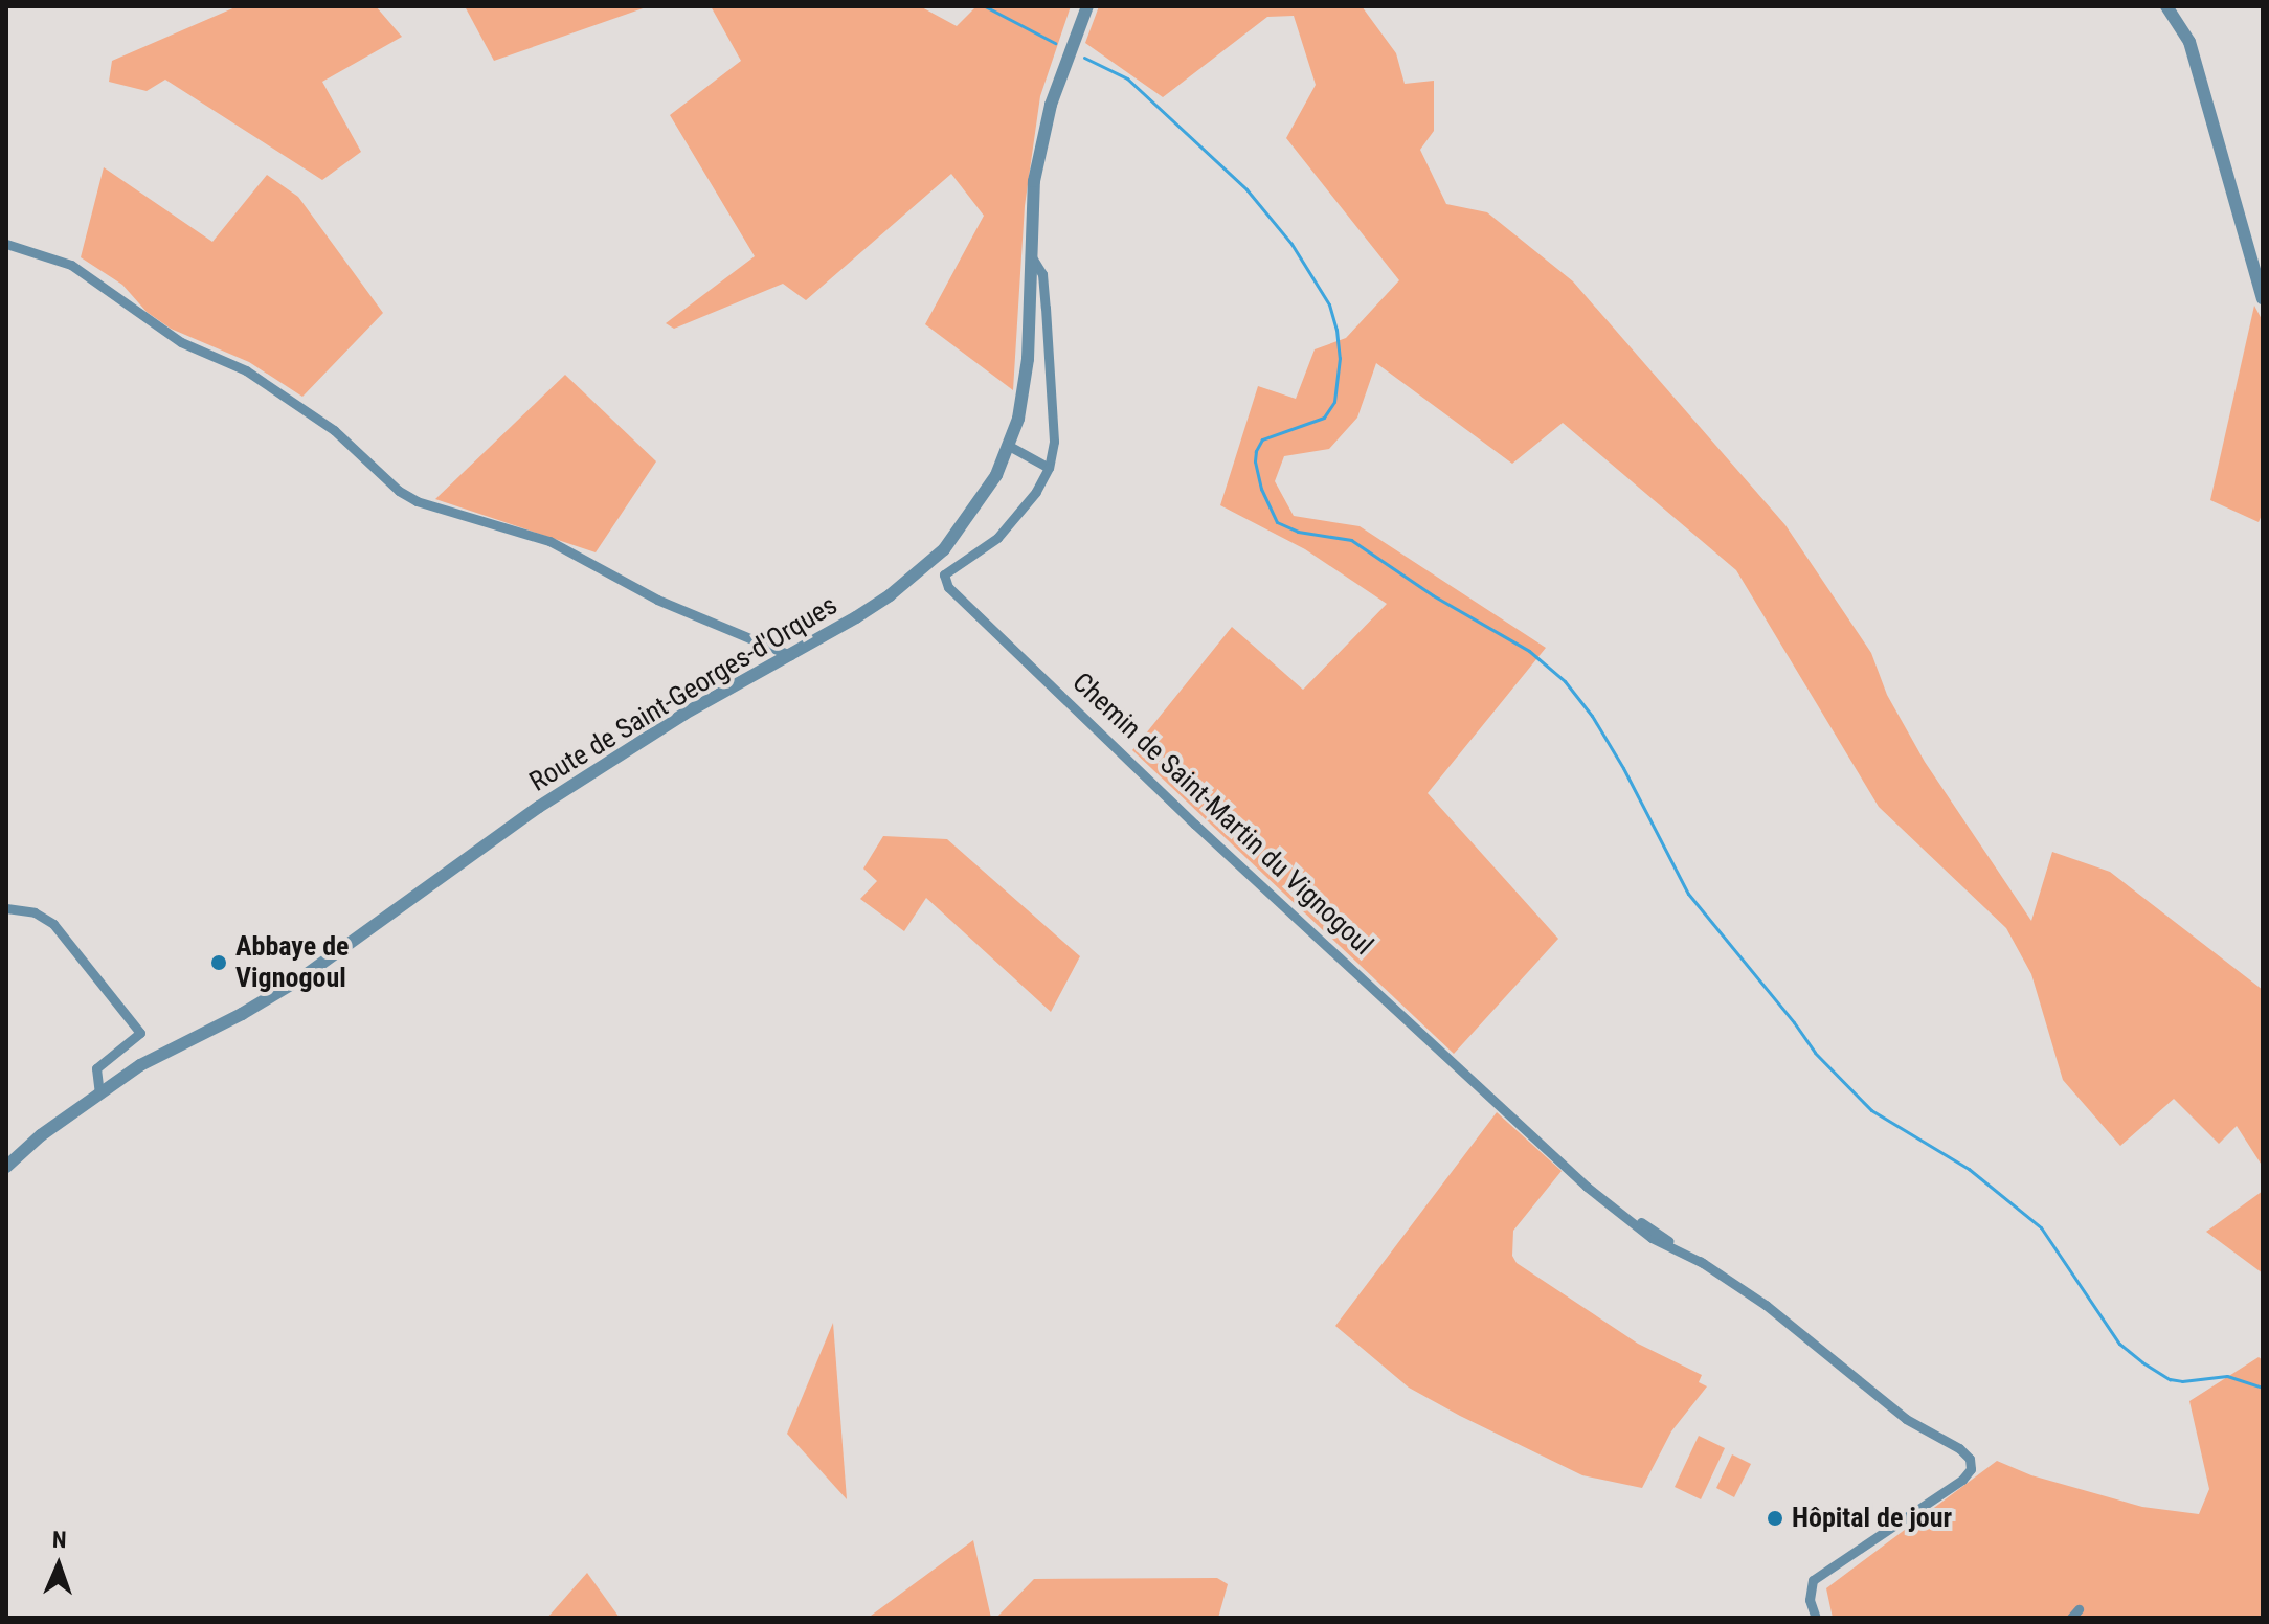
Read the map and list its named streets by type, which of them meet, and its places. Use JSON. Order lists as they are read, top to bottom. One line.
{"streets":{"street":["Route de Saint-Georges-d'Orques","Chemin de Saint-Martin du Vignogoul"]},"crossings":[["Route de Saint-Georges-d'Orques","Chemin de Saint-Martin du Vignogoul"]],"places":["Abbaye de Vignogoul","Hôpital de jour"],"north":"top"}
